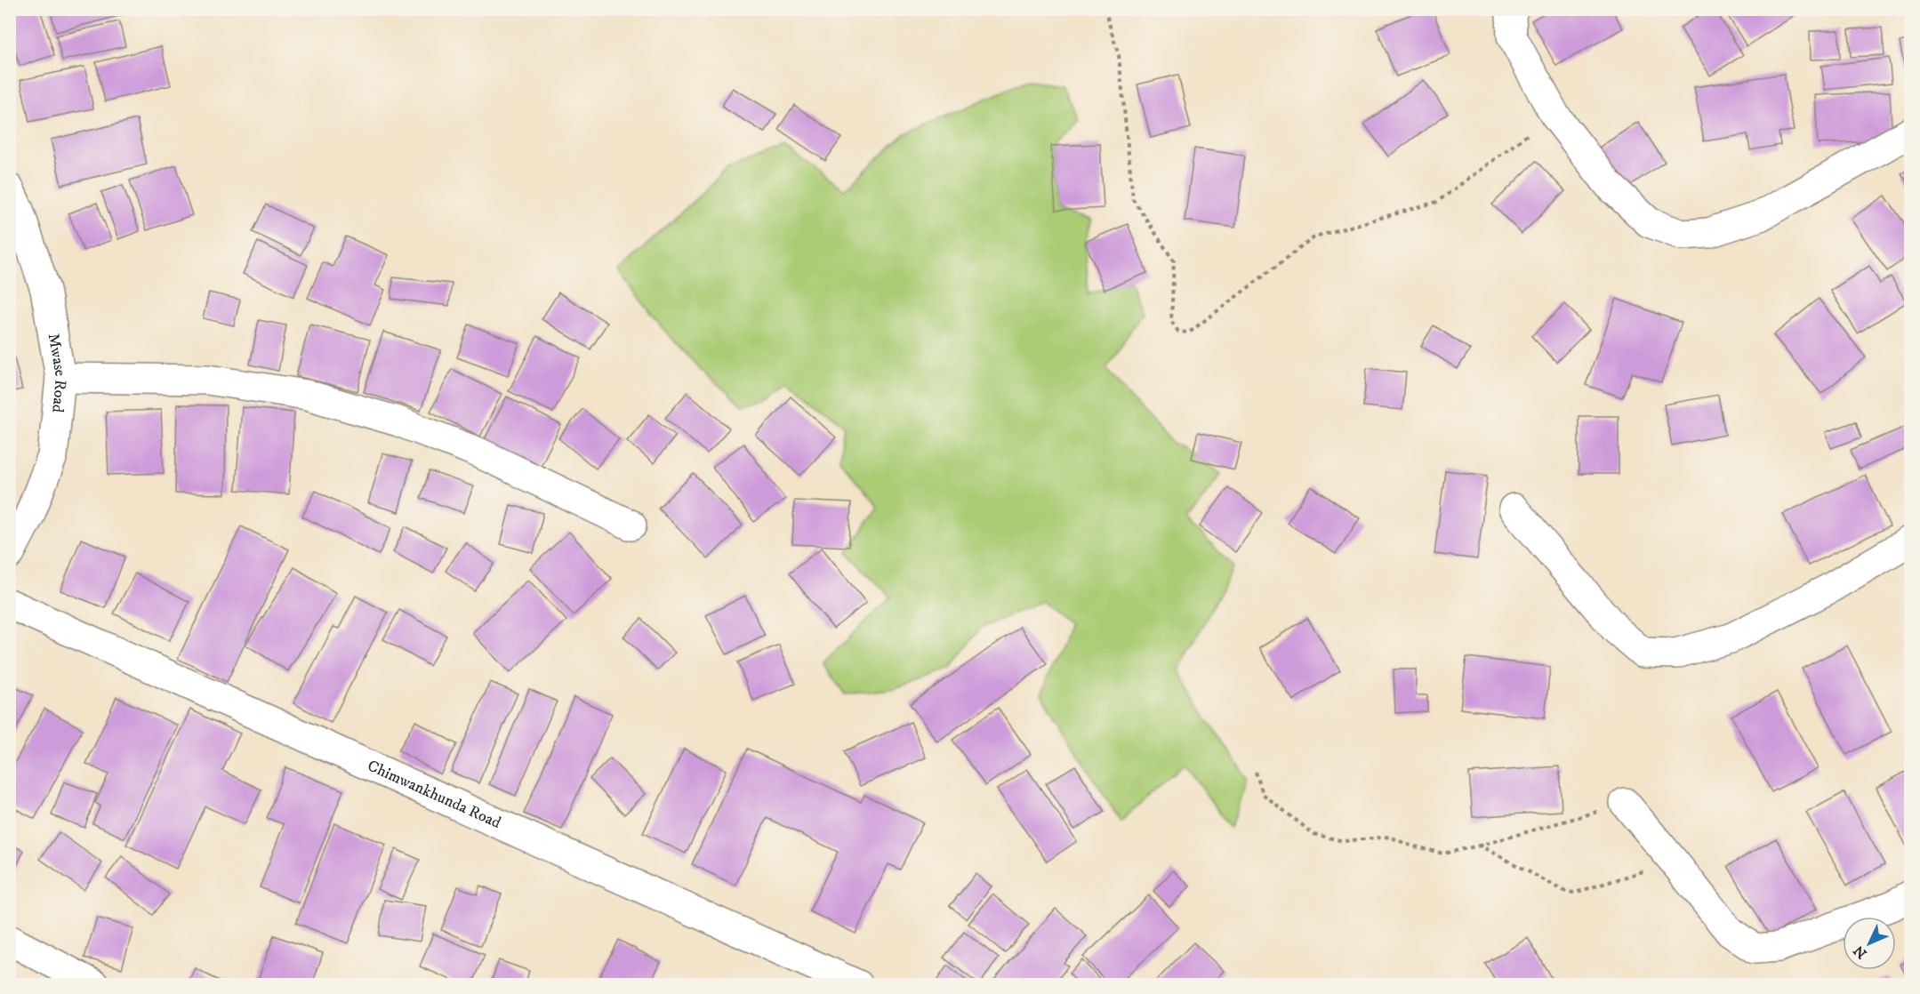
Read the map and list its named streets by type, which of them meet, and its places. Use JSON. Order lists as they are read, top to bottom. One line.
{"streets":{"street":["Mwase Road","Chimwankhunda Road"]},"north":"bottom left"}
